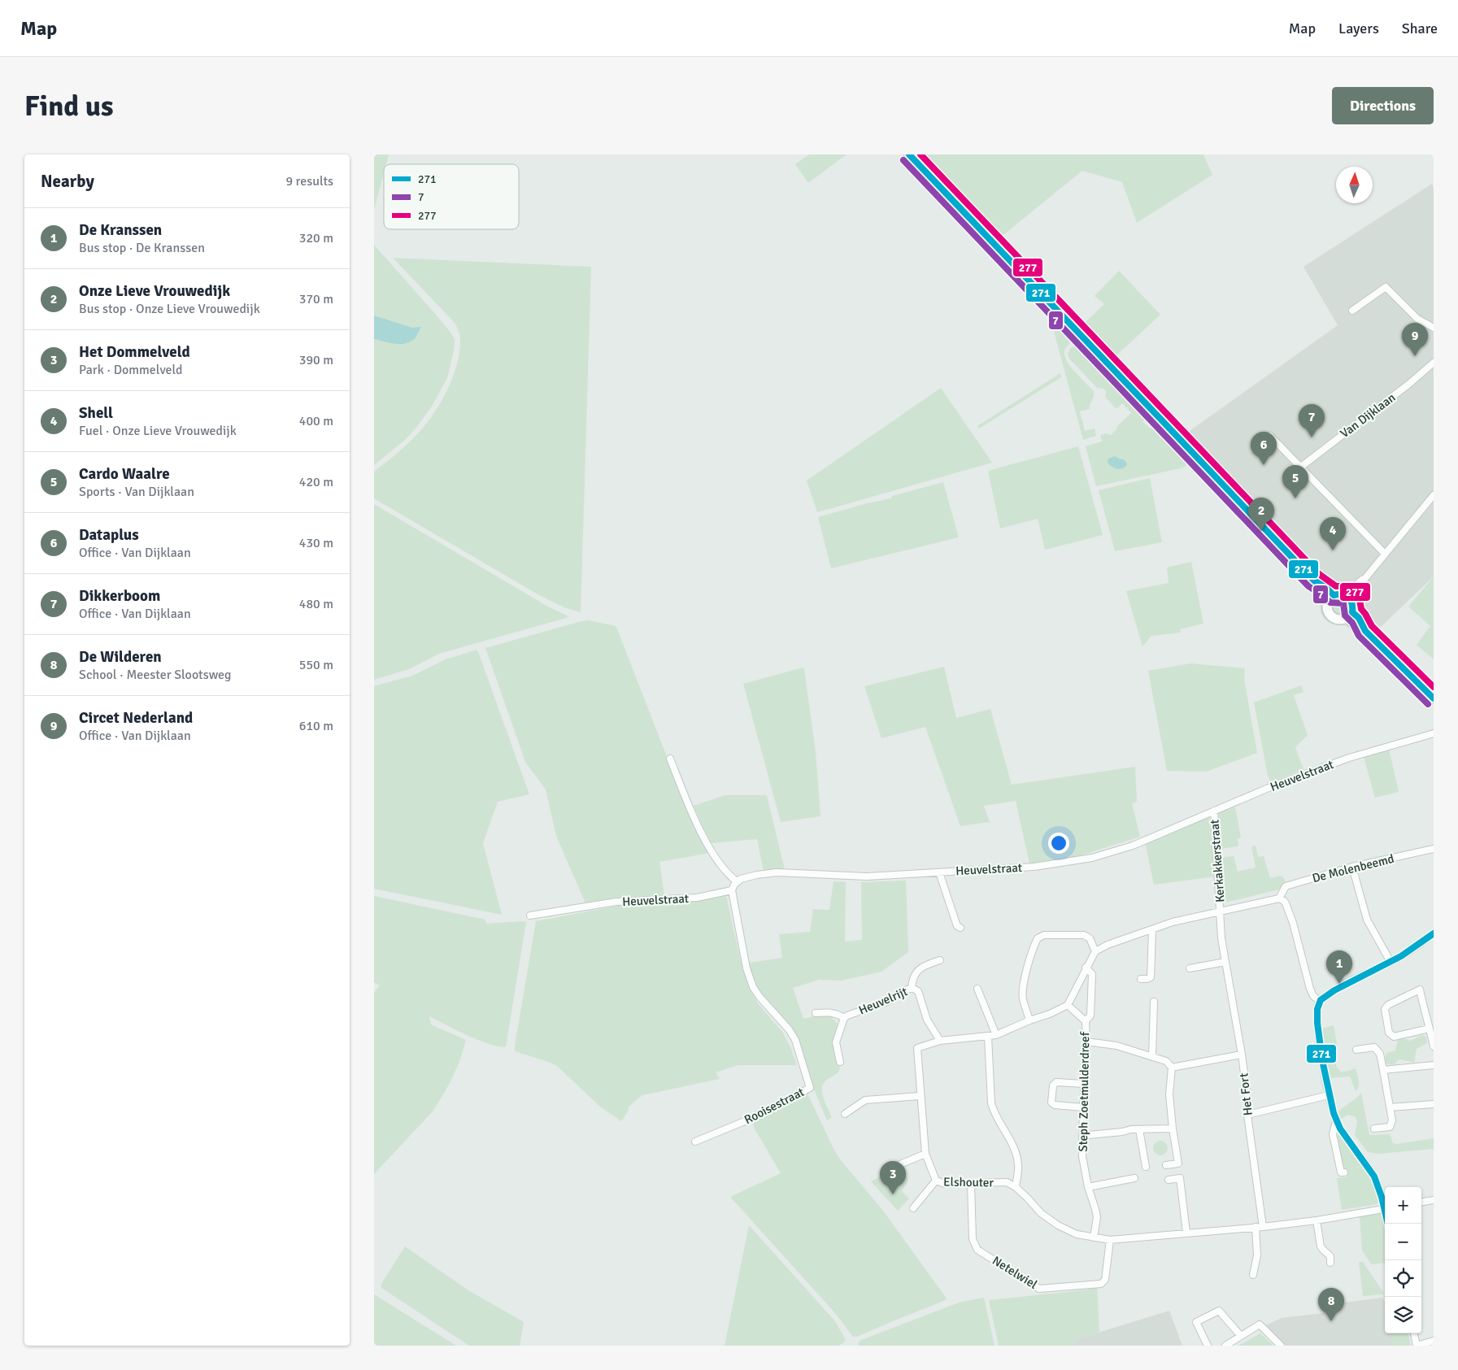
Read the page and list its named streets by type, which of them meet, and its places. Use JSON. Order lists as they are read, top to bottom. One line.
{"streets":{"street":["Van Dijklaan","Heuvelstraat","Kerkakkerstraat","De Molenbeemd","Heuvelrijt","Steph Zoetmulderdreef","Het Fort","Rooisestraat","Elshouter","Netelwiel"]},"crossings":[["Heuvelstraat","Kerkakkerstraat"],["Heuvelstraat","Rooisestraat"],["Kerkakkerstraat","Het Fort"],["Heuvelrijt","Elshouter"],["Elshouter","Netelwiel"]],"lines":["transit line 271","transit line 277","transit line 7"],"legend":["271","7","277"],"north":"top","page":{"header":"Map","nav":["Map","Layers","Share"],"buttons":"Directions","title":"Find us","heading":["Nearby","9 results"],"list":[{"mark":"1","name":"De Kranssen","note":"Bus stop · De Kranssen","value":"320 m"},{"mark":"2","name":"Onze Lieve Vrouwedijk","note":"Bus stop · Onze Lieve Vrouwedijk","value":"370 m"},{"mark":"3","name":"Het Dommelveld","note":"Park · Dommelveld","value":"390 m"},{"mark":"4","name":"Shell","note":"Fuel · Onze Lieve Vrouwedijk","value":"400 m"},{"mark":"5","name":"Cardo Waalre","note":"Sports · Van Dijklaan","value":"420 m"},{"mark":"6","name":"Dataplus","note":"Office · Van Dijklaan","value":"430 m"},{"mark":"7","name":"Dikkerboom","note":"Office · Van Dijklaan","value":"480 m"},{"mark":"8","name":"De Wilderen","note":"School · Meester Slootsweg","value":"550 m"},{"mark":"9","name":"Circet Nederland","note":"Office · Van Dijklaan","value":"610 m"}],"pins":["9","7","6","5","2","4","1","3","8"],"map_buttons":["+","−"]}}
